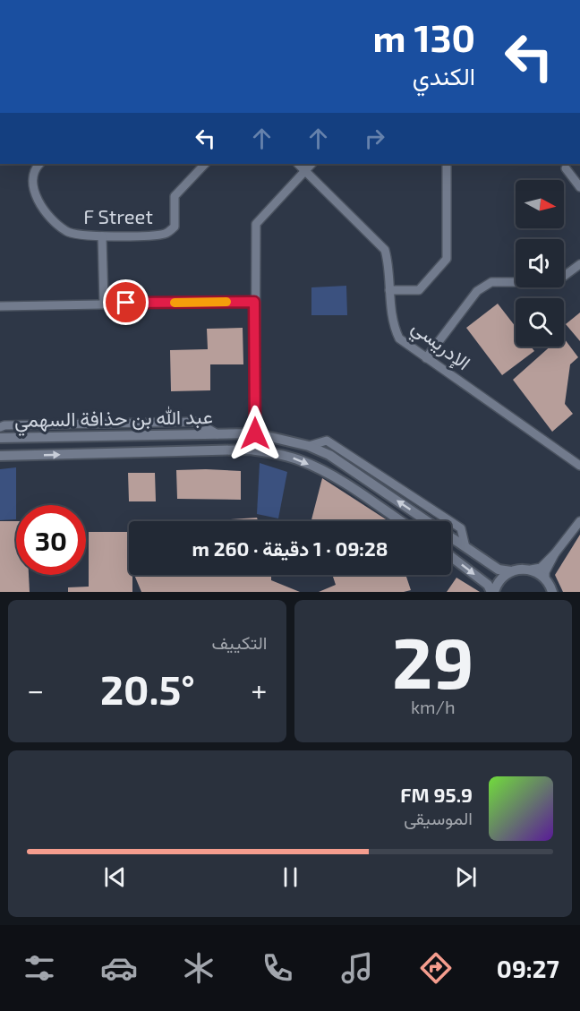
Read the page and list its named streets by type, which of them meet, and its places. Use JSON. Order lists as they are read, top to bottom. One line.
{"streets":{"street":["F Street","الإدريسي","عبد الله بن حذافة السهمي"]},"north":"right","page":{"turn":["130 m","الكندي"],"limit":"30","trip":"09:28 · 1 دقيقة · 260 m","tile":[["29","km/h"],"التكييف"],"heat":["−","20.5°","+"],"song":["95.9 FM","الموسيقى"],"tabs":"09:27"}}
